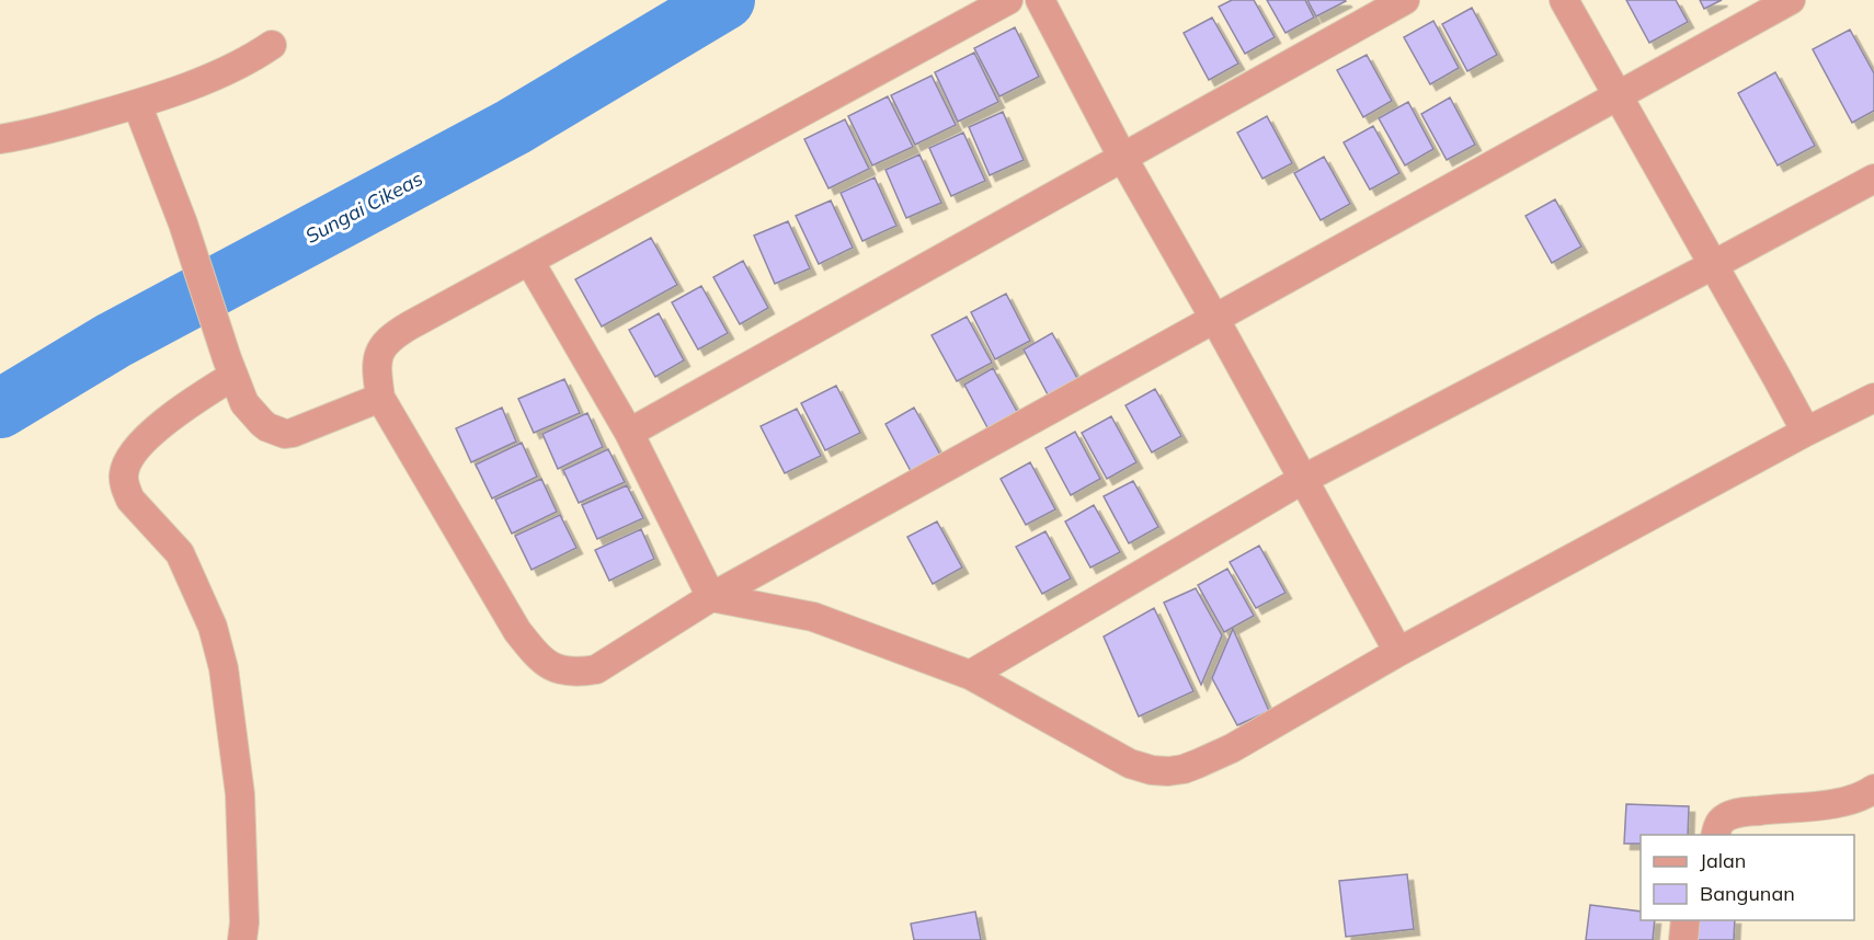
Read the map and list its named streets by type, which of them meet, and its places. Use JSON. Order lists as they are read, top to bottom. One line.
{"water":["Sungai Cikeas"],"legend":["Jalan","Bangunan"]}
